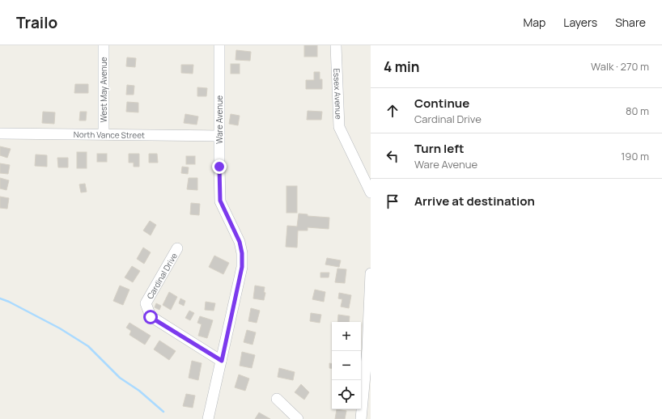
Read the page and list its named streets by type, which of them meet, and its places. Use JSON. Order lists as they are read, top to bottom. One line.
{"streets":{"street":["West May Avenue","Essex Avenue","Ware Avenue","North Vance Street","Cardinal Drive"]},"crossings":[["West May Avenue","North Vance Street"],["Ware Avenue","North Vance Street"],["Ware Avenue","Cardinal Drive"]],"page":{"header":"Trailo","nav":["Map","Layers","Share"],"heading":["4 min","Walk · 270 m"],"list":[["Continue","Cardinal Drive","80 m"],["Turn left","Ware Avenue","190 m"],"Arrive at destination"],"map_buttons":["+","−"]}}
